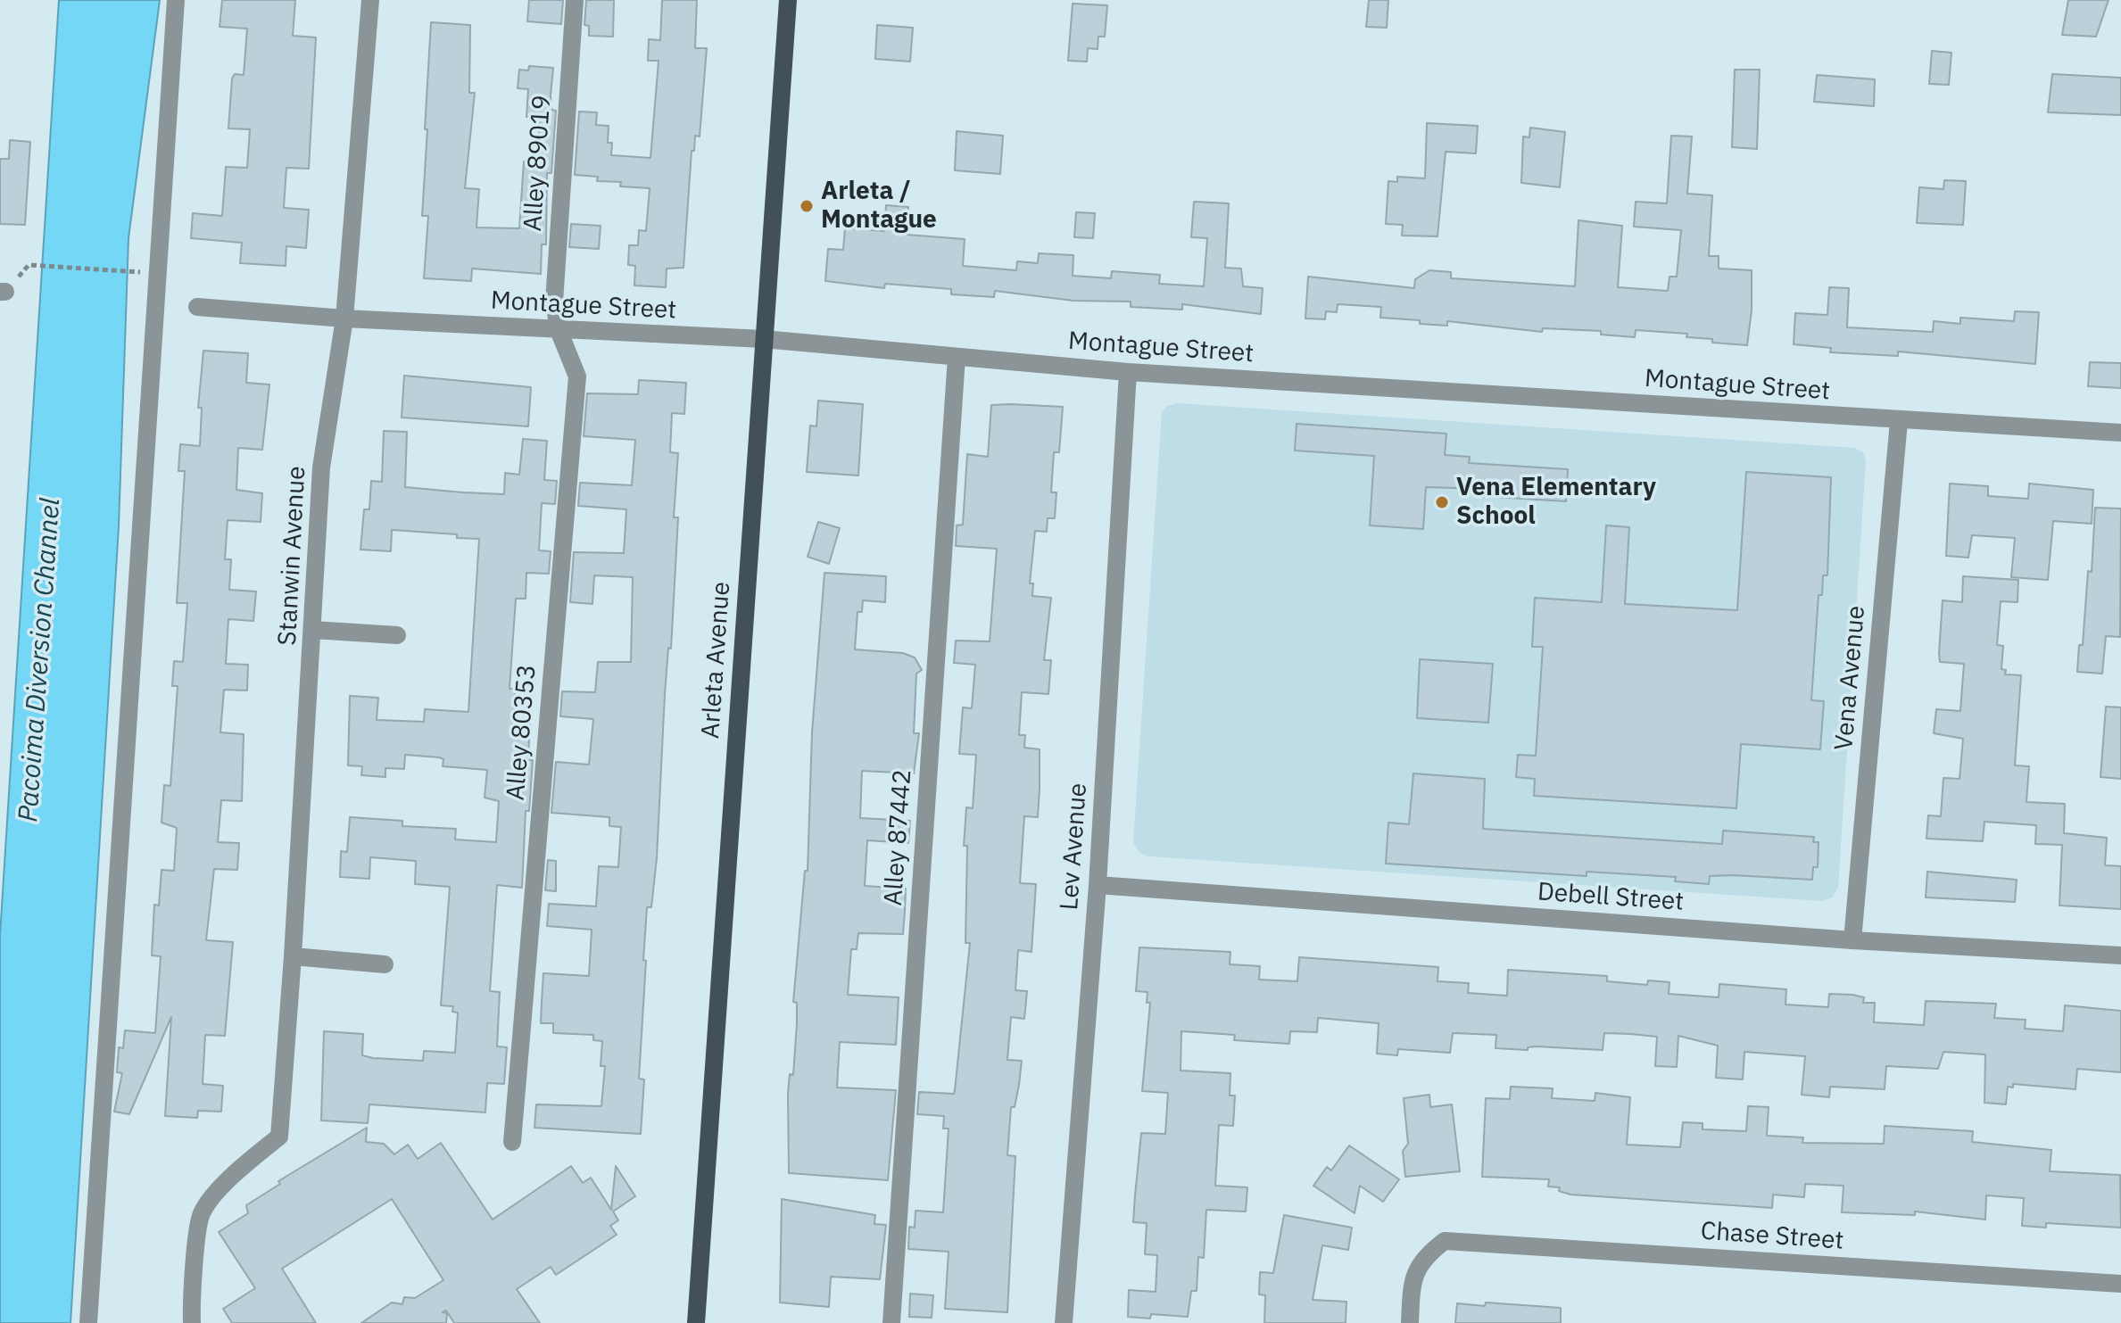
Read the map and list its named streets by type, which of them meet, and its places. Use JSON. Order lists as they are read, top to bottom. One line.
{"streets":{"main road":["Arleta Avenue"],"street":["Alley 89019","Montague Street","Stanwin Avenue","Vena Avenue","Alley 80353","Alley 87442","Lev Avenue","Debell Street","Chase Street"]},"crossings":[["Alley 89019","Montague Street"],["Alley 89019","Alley 80353"],["Montague Street","Stanwin Avenue"],["Montague Street","Arleta Avenue"],["Montague Street","Vena Avenue"],["Montague Street","Alley 80353"],["Montague Street","Alley 87442"],["Montague Street","Lev Avenue"],["Vena Avenue","Debell Street"],["Lev Avenue","Debell Street"]],"water":["Pacoima Diversion Channel"],"places":["Arleta / Montague","Vena Elementary School"]}
